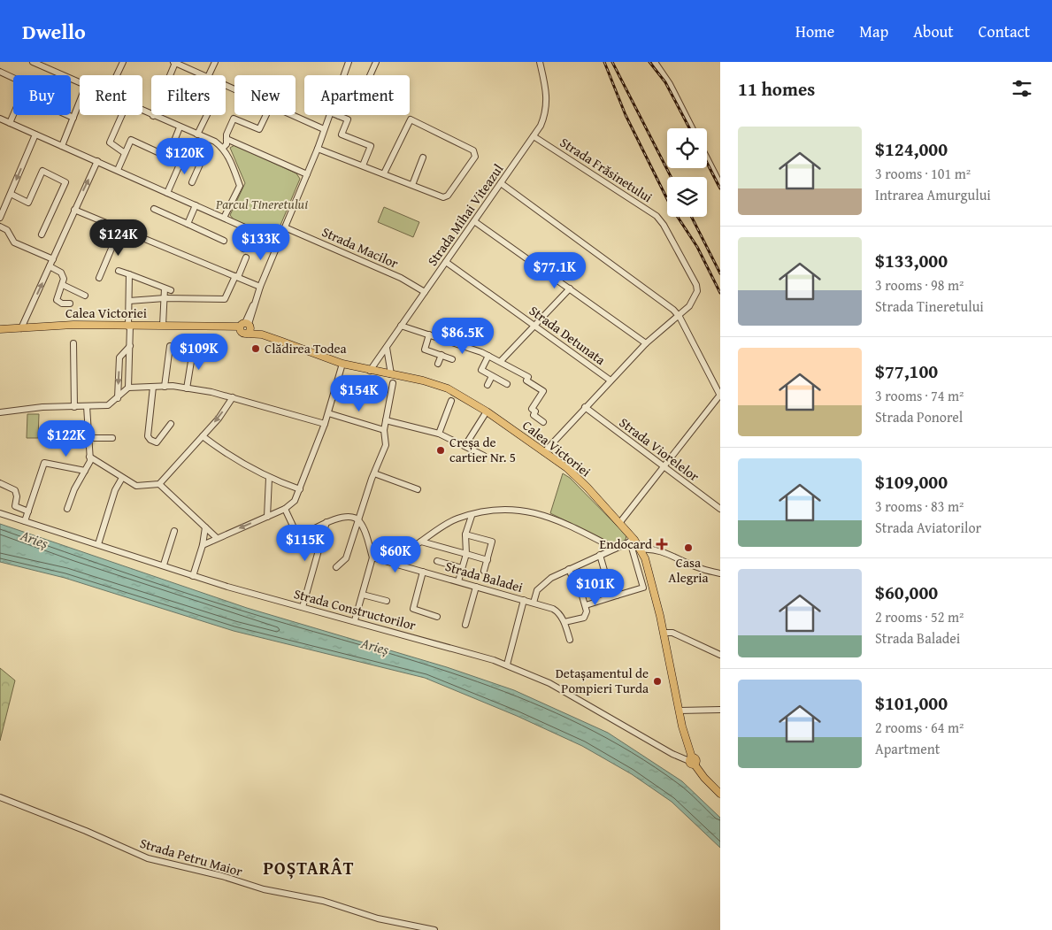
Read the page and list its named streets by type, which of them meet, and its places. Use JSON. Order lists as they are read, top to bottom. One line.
{"streets":{"main road":["Calea Victoriei"],"street":["Strada Frăsinetului","Strada Mihai Viteazul","Strada Macilor","Strada Detunata","Strada Viorelelor","Strada Baladei","Strada Constructorilor","Strada Petru Maior"]},"crossings":[["Strada Frăsinetului","Strada Mihai Viteazul"],["Strada Frăsinetului","Calea Victoriei"],["Strada Frăsinetului","Strada Detunata"],["Strada Frăsinetului","Strada Viorelelor"],["Strada Mihai Viteazul","Strada Macilor"],["Strada Mihai Viteazul","Calea Victoriei"],["Strada Mihai Viteazul","Strada Detunata"],["Calea Victoriei","Strada Baladei"],["Calea Victoriei","Strada Constructorilor"]],"districts":["POȘTARÂT"],"water":["Arieș"],"parks":["Parcul Tineretului"],"places":{"other":["Clădirea Todea","Creșa de cartier Nr. 5","Casa Alegria","Detașamentul de Pompieri Turda"],"health":["Endocard"]},"page":{"header":"Dwello","nav":["Home","Map","About","Contact"],"heading":"11 homes","chip":["Buy","Rent","Filters","New","Apartment"],"list":[{"name":"$124,000","note":"3 rooms · 101 m² · Intrarea Amurgului"},{"name":"$133,000","note":"3 rooms · 98 m² · Strada Tineretului"},{"name":"$77,100","note":"3 rooms · 74 m² · Strada Ponorel"},{"name":"$109,000","note":"3 rooms · 83 m² · Strada Aviatorilor"},{"name":"$60,000","note":"2 rooms · 52 m² · Strada Baladei"},{"name":"$101,000","note":"2 rooms · 64 m² · Apartment"}],"price":["$120K","$124K","$133K","$77.1K","$86.5K","$109K","$154K","$122K","$115K","$60K","$101K"]}}
